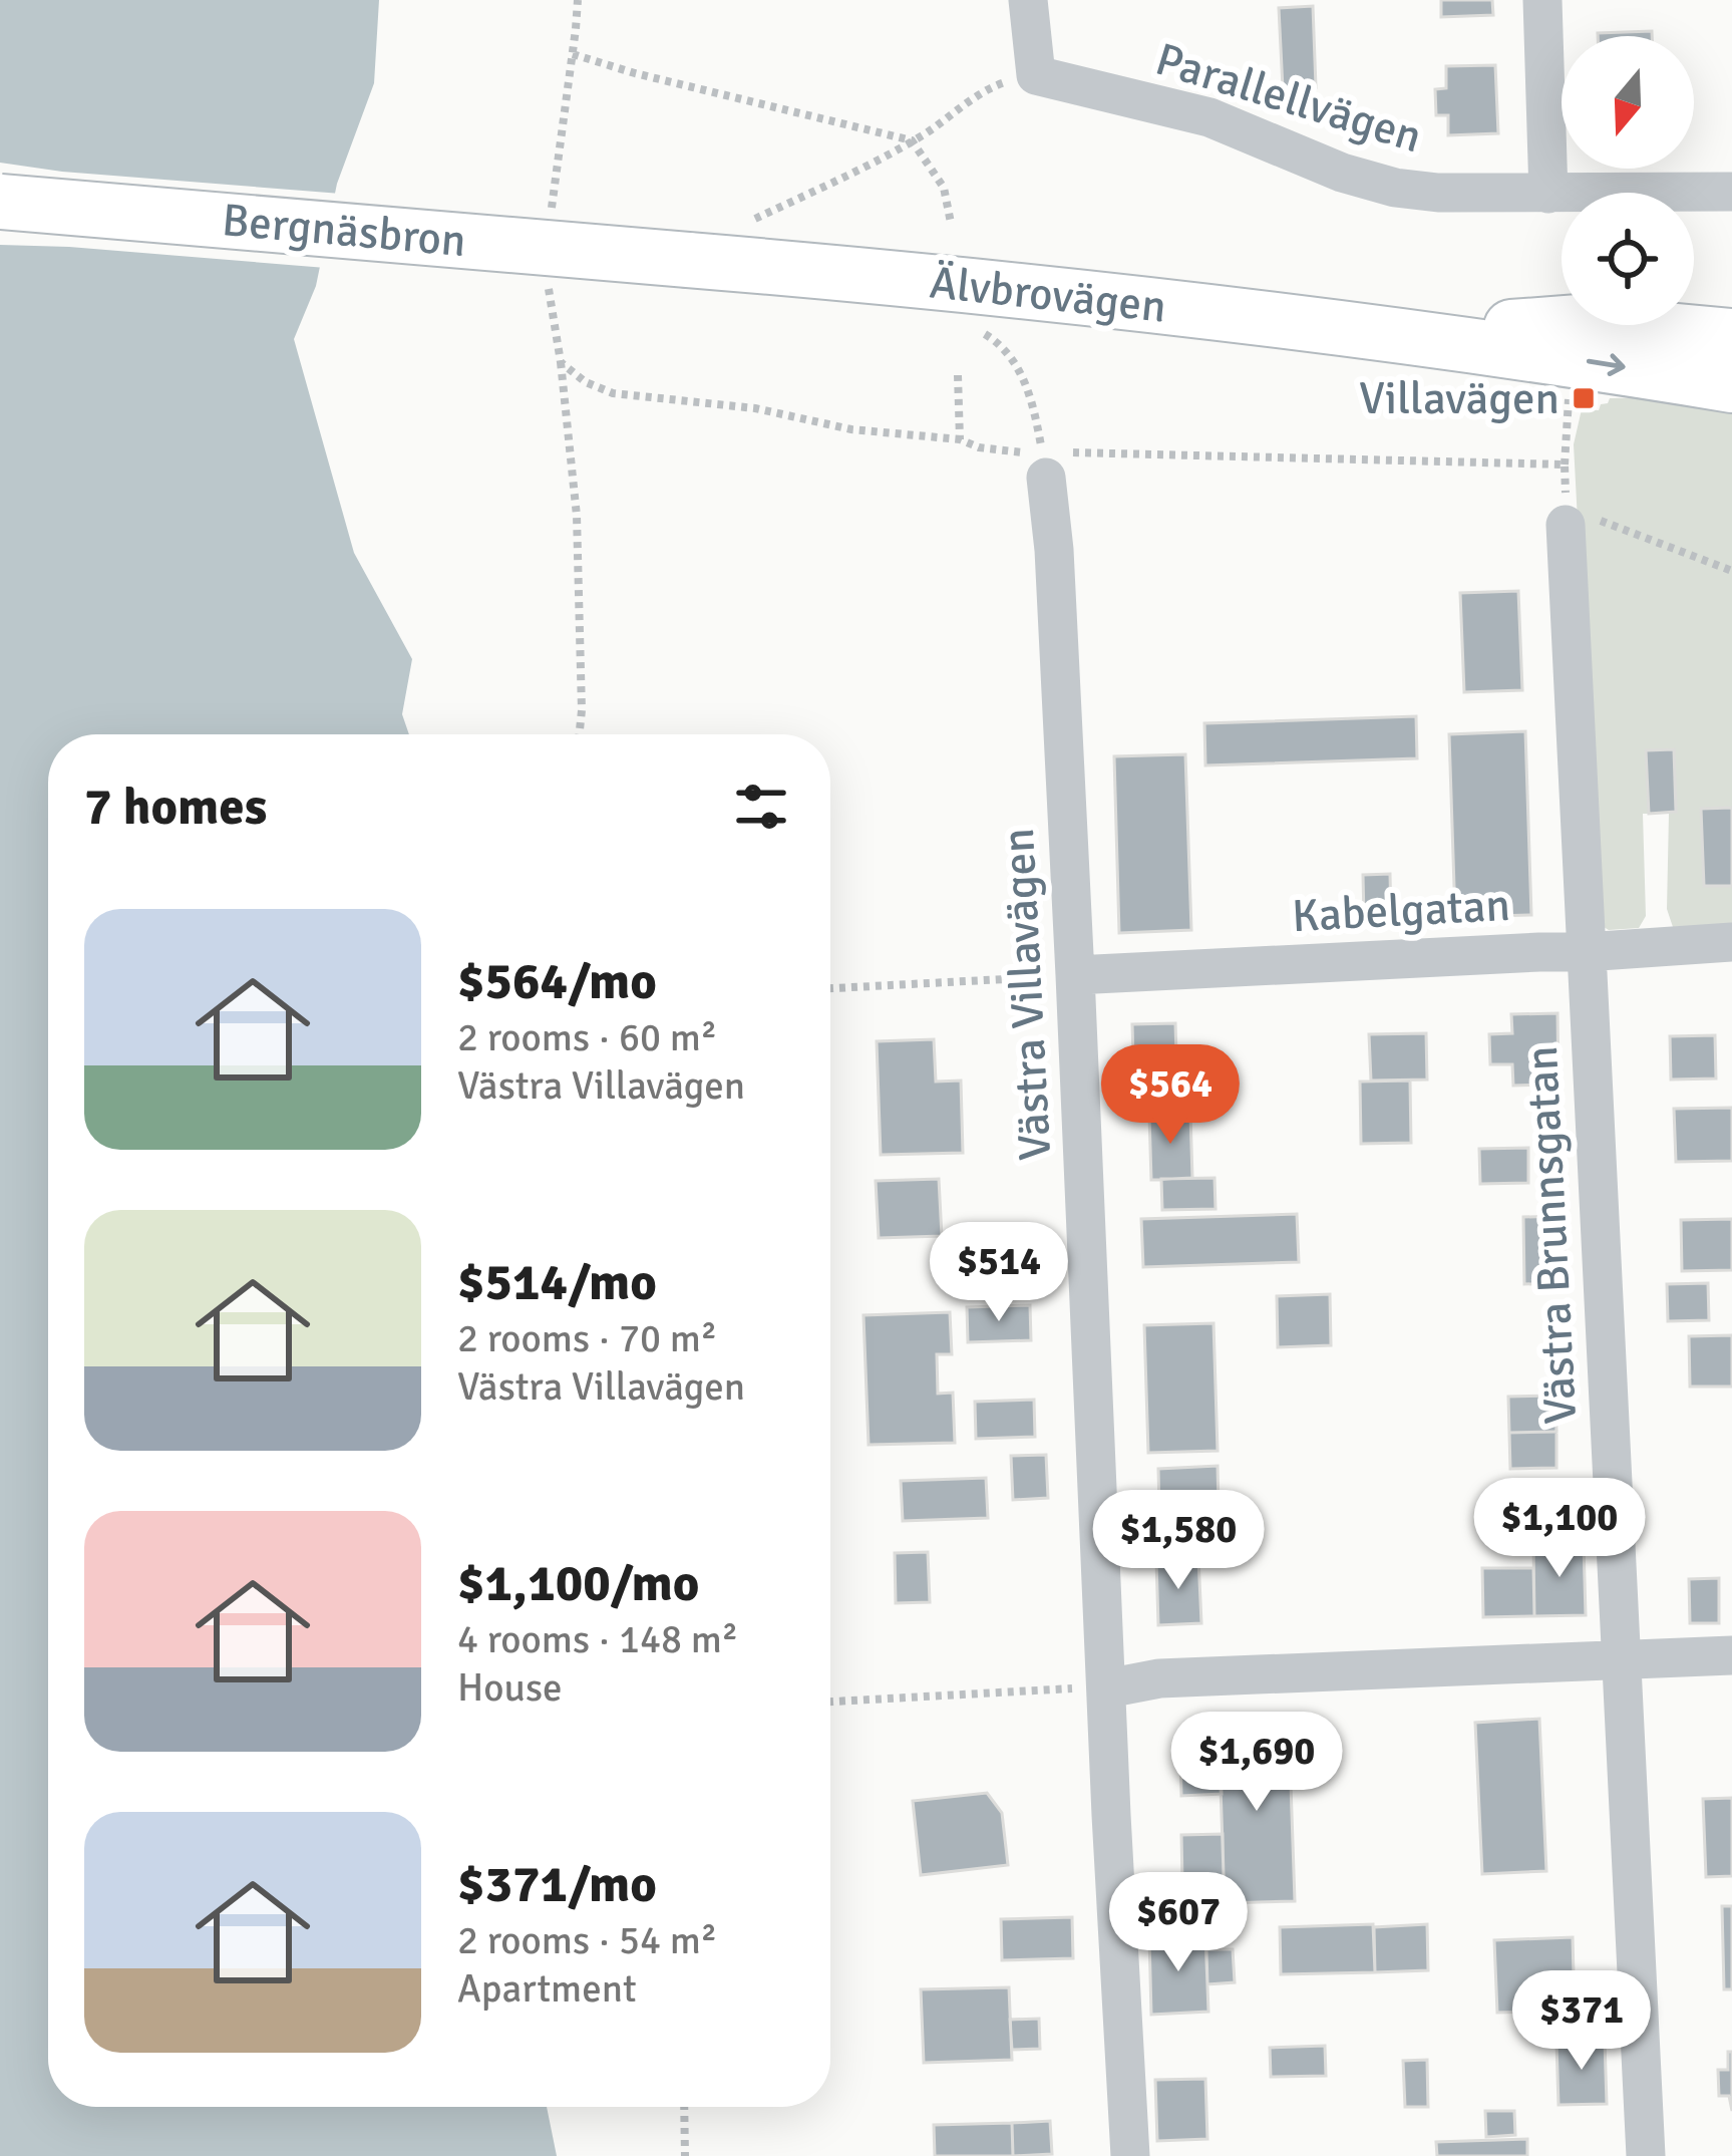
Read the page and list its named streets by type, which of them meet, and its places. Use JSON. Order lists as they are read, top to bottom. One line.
{"streets":{"main road":["Bergnäsbron","Älvbrovägen"],"street":["Parallellvägen","Kabelgatan","Västra Villavägen","Västra Brunnsgatan"]},"crossings":[["Bergnäsbron","Älvbrovägen"],["Kabelgatan","Västra Villavägen"],["Kabelgatan","Västra Brunnsgatan"]],"places":{"transit":["Villavägen"]},"north":"bottom","page":{"heading":"7 homes","list":[{"name":"$564/mo","note":"2 rooms · 60 m² · Västra Villavägen"},{"name":"$514/mo","note":"2 rooms · 70 m² · Västra Villavägen"},{"name":"$1,100/mo","note":"4 rooms · 148 m² · House"},{"name":"$371/mo","note":"2 rooms · 54 m² · Apartment"}],"price":["$564","$514","$1,100","$1,580","$1,690","$607","$371"]}}
